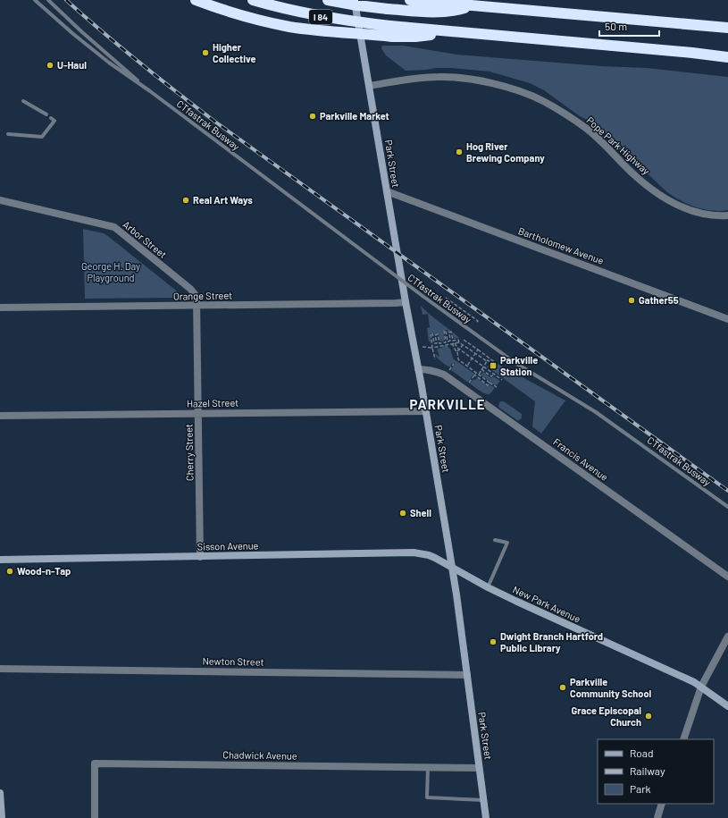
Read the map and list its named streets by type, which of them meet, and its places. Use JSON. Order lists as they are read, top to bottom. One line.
{"streets":{"highway":["I 84"],"main road":["Park Street","Sisson Avenue","New Park Avenue"],"street":["Pope Park Highway","Arbor Street","Bartholomew Avenue","Orange Street","Hazel Street","Cherry Street","Francis Avenue","Newton Street","Chadwick Avenue"],"lane":["CTfastrak Busway"]},"crossings":[["Pope Park Highway","Park Street"],["Park Street","Bartholomew Avenue"],["Park Street","Orange Street"],["Park Street","Hazel Street"],["Park Street","Francis Avenue"],["Park Street","Sisson Avenue"],["Park Street","New Park Avenue"],["Park Street","Newton Street"],["Park Street","Chadwick Avenue"],["Arbor Street","Orange Street"],["Arbor Street","Cherry Street"],["Orange Street","Cherry Street"],["Hazel Street","Cherry Street"],["Cherry Street","Sisson Avenue"],["Sisson Avenue","New Park Avenue"]],"districts":["PARKVILLE"],"parks":["George H. Day Playground"],"places":{"other":["Higher Collective","U-Haul","Parkville Market","Hog River Brewing Company","Real Art Ways","Gather55","Shell","Wood-n-Tap","Dwight Branch Hartford Public Library","Parkville Community School","Grace Episcopal Church"],"transit":["Parkville Station"]},"legend":["Road","Railway","Park"],"scale_bar":"50 m"}
